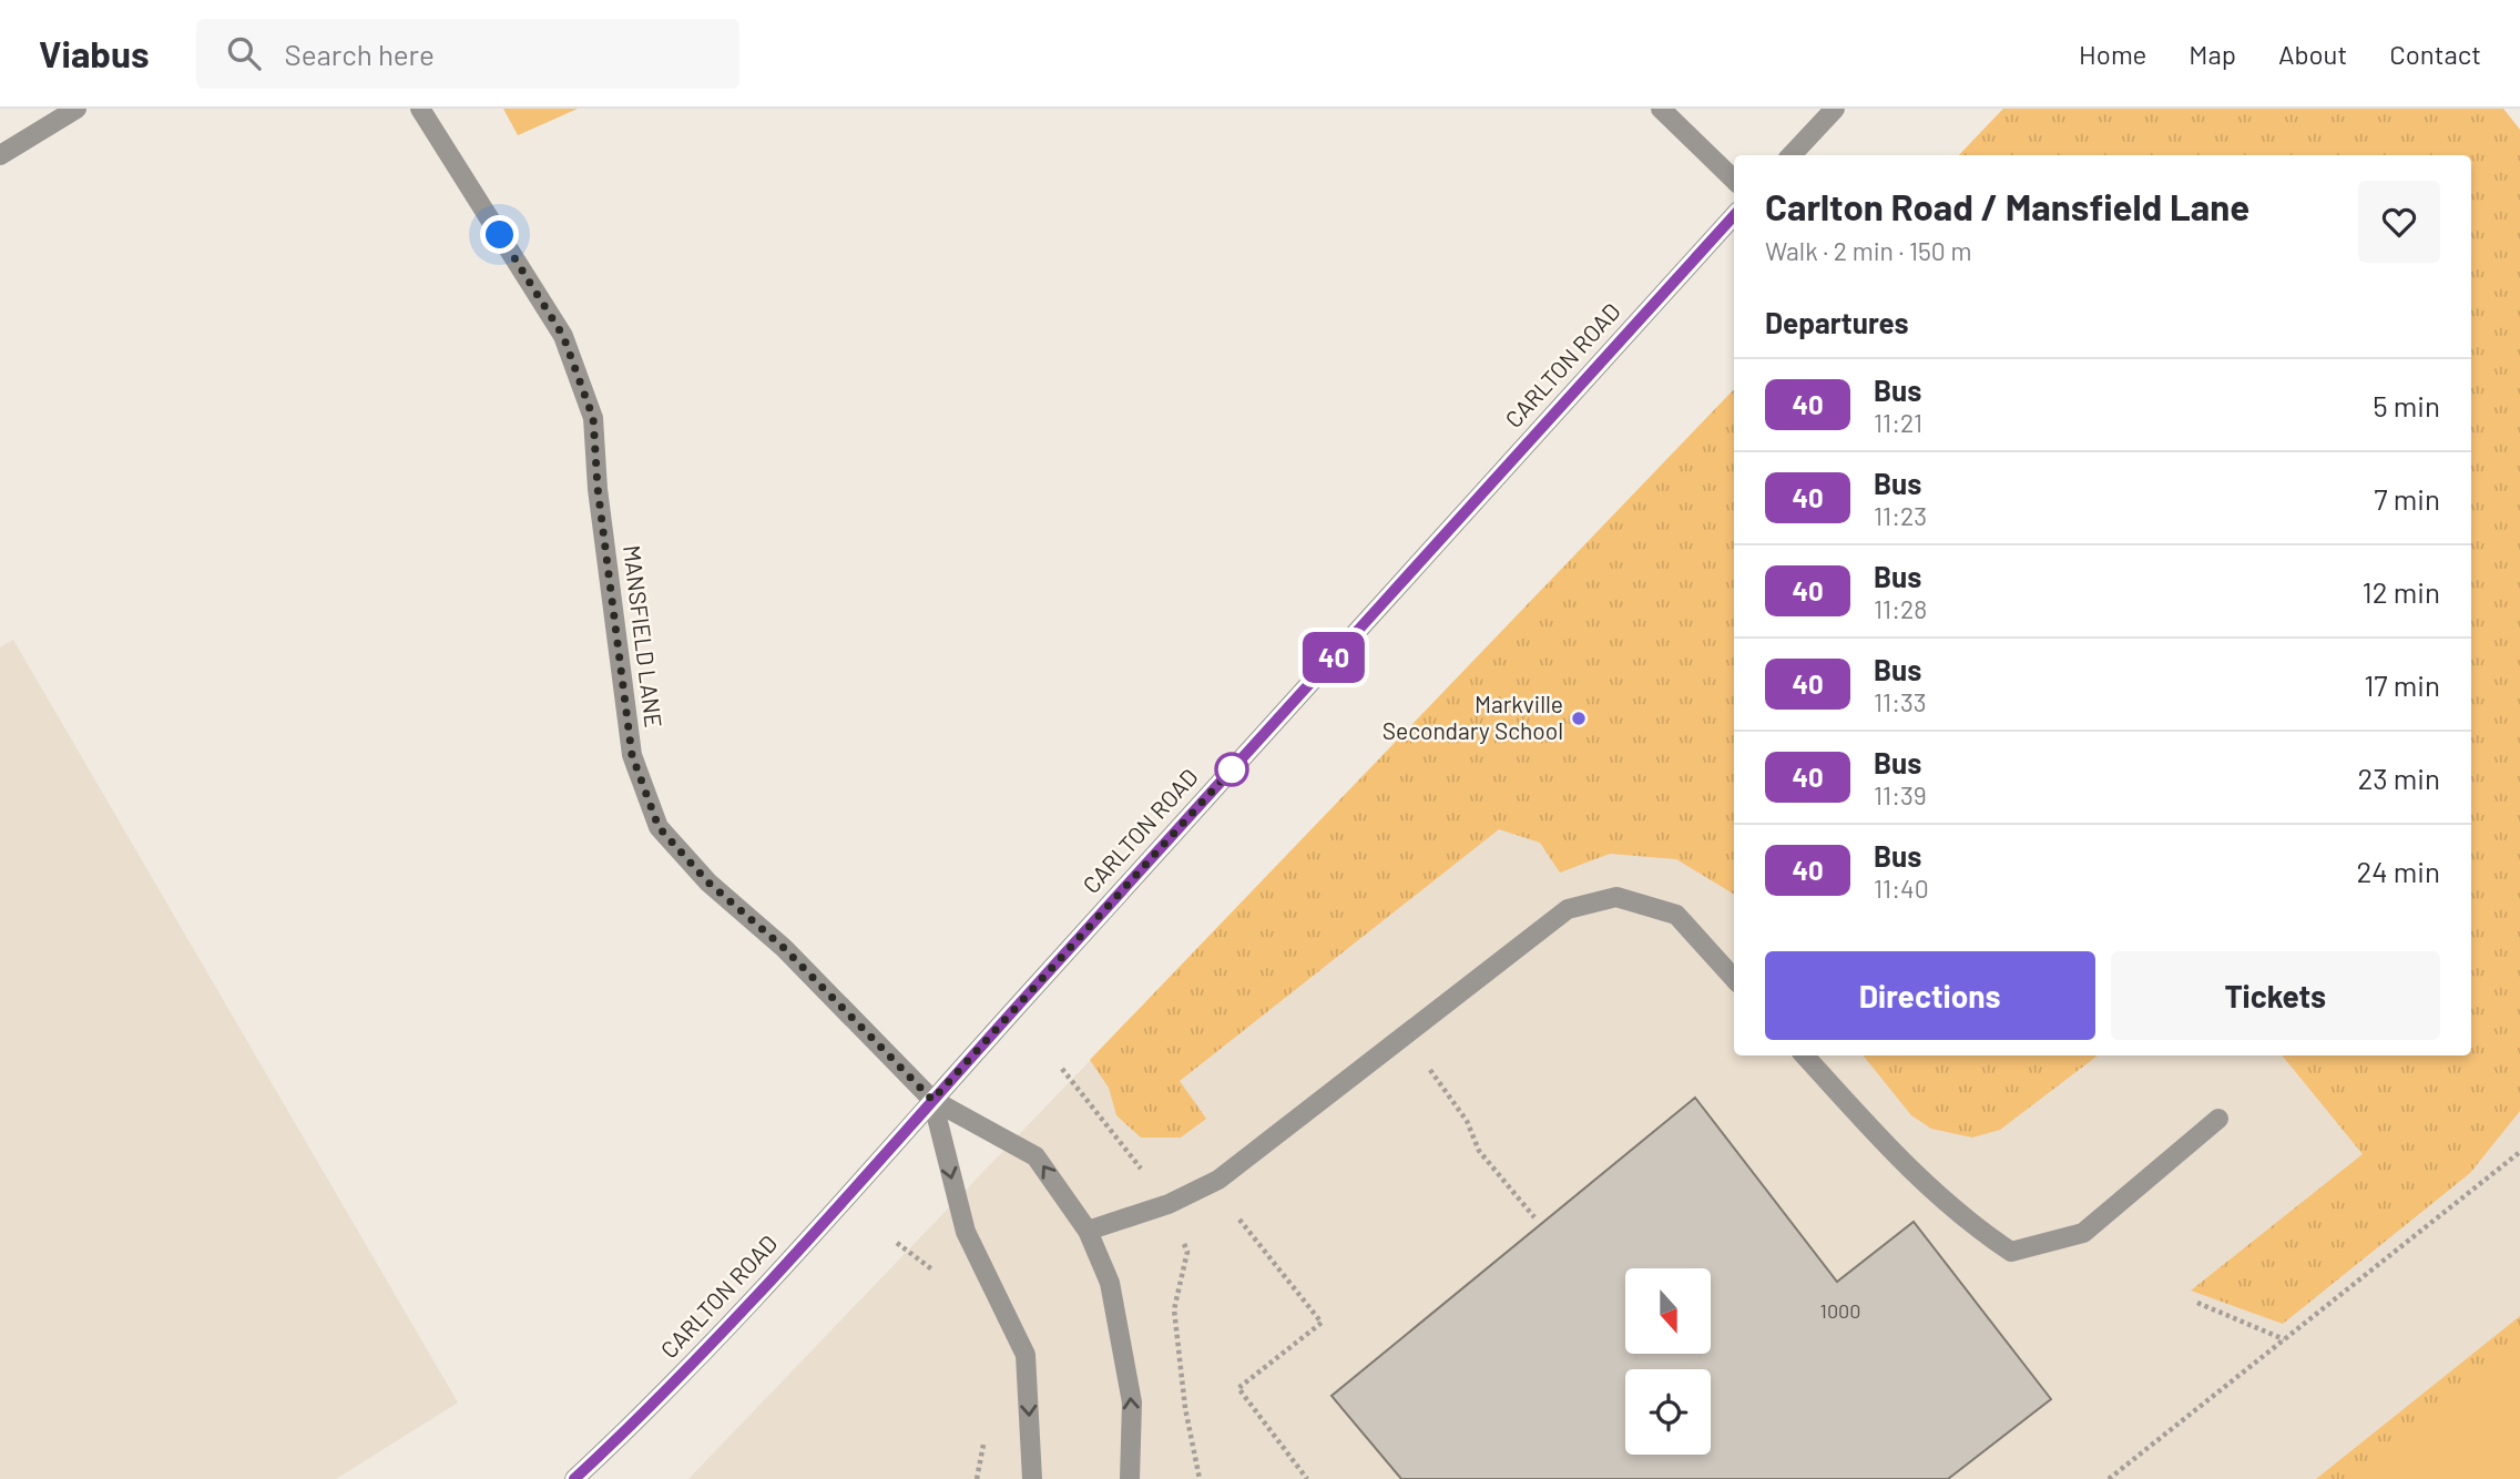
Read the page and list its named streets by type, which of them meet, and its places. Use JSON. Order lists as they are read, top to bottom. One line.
{"streets":{"street":["CARLTON ROAD","MANSFIELD LANE"]},"crossings":[["CARLTON ROAD","MANSFIELD LANE"]],"places":["Markville Secondary School"],"lines":["bus line 40"],"house_numbers":["1000"],"north":"bottom","page":{"header":"Viabus","search":"Search here","nav":["Home","Map","About","Contact"],"on_map":"40","heading":[["Carlton Road / Mansfield Lane","Walk · 2 min · 150 m"],"Departures"],"list":[{"mark":"40","name":"Bus","note":"11:21","value":"5 min"},{"mark":"40","name":"Bus","note":"11:23","value":"7 min"},{"mark":"40","name":"Bus","note":"11:28","value":"12 min"},{"mark":"40","name":"Bus","note":"11:33","value":"17 min"},{"mark":"40","name":"Bus","note":"11:39","value":"23 min"},{"mark":"40","name":"Bus","note":"11:40","value":"24 min"}],"buttons":["Directions","Tickets"]}}
